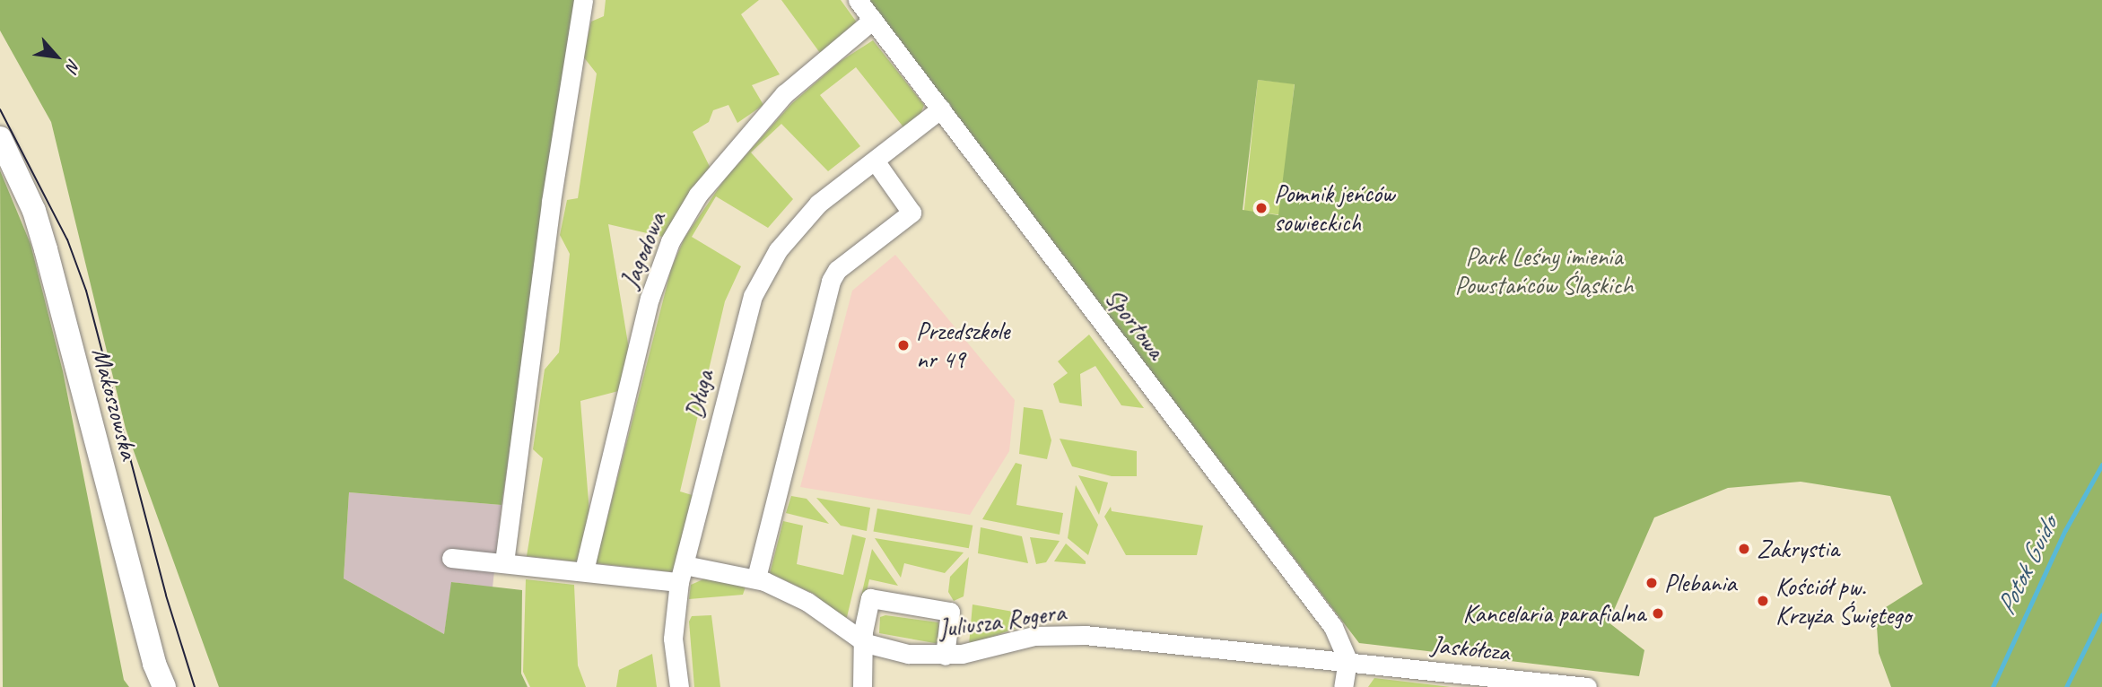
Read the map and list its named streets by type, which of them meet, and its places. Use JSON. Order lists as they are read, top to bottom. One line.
{"streets":{"main road":["Makoszowska"],"street":["Jagodowa","Sportowa","Długa","Juliusza Rogera","Jaskółcza"]},"crossings":[["Jagodowa","Sportowa"],["Jagodowa","Juliusza Rogera"],["Sportowa","Długa"],["Sportowa","Juliusza Rogera"],["Sportowa","Jaskółcza"],["Długa","Juliusza Rogera"],["Juliusza Rogera","Jaskółcza"]],"water":["Potok Guido"],"parks":["Park Leśny imienia Powstańców Śląskich"],"places":["Pomnik jeńców sowieckich","Przedszkole nr 49","Zakrystia","Plebania","Kościół pw. Krzyża Świętego","Kancelaria parafialna"],"north":"bottom right"}
